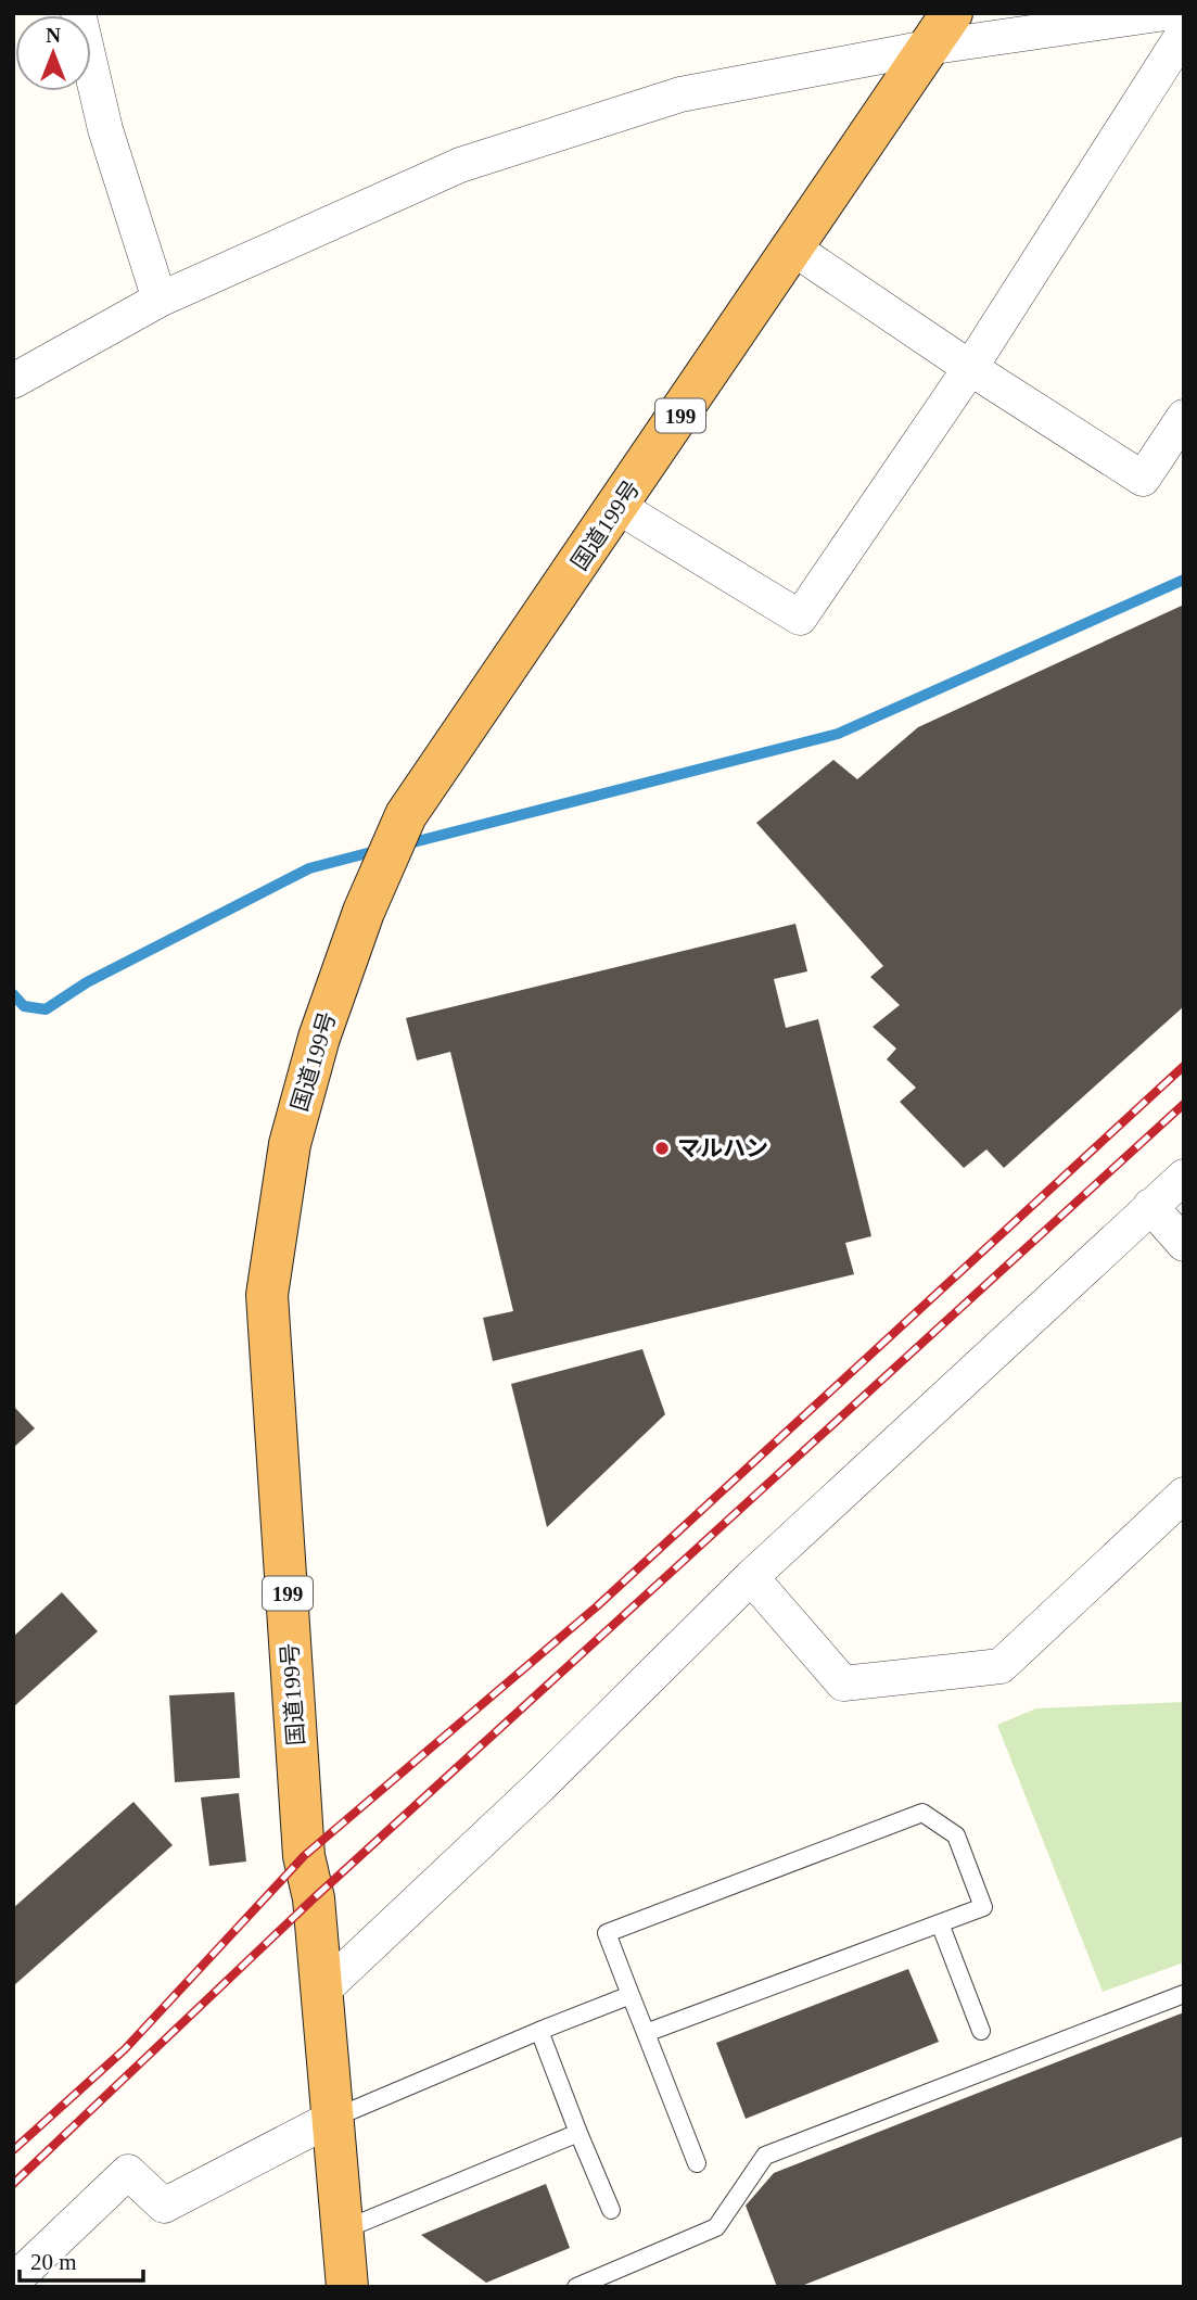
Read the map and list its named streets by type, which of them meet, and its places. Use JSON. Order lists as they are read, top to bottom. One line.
{"streets":{"highway":["199","国道199号"]},"places":["マルハン"],"scale_bar":"20 m","north":"top"}
